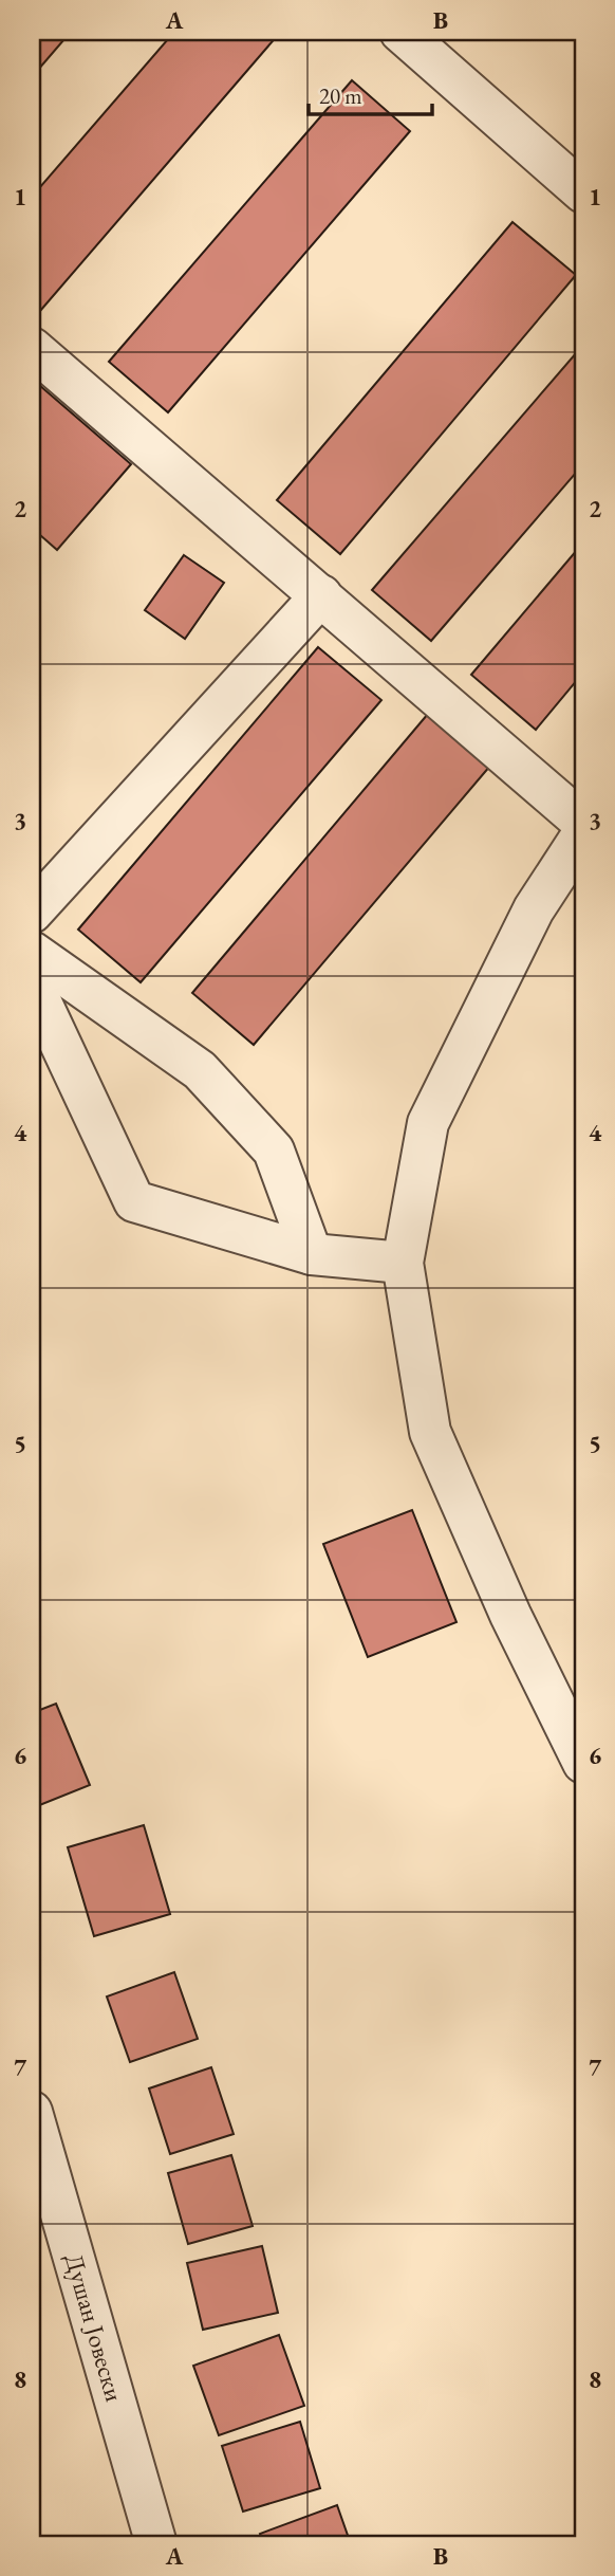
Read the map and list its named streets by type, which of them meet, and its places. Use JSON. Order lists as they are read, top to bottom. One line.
{"streets":{"street":["Душан Јовески"]},"scale_bar":"20 m","grid":{"columns":["A","B"],"rows":["1","2","3","4","5","6","7","8"]}}
